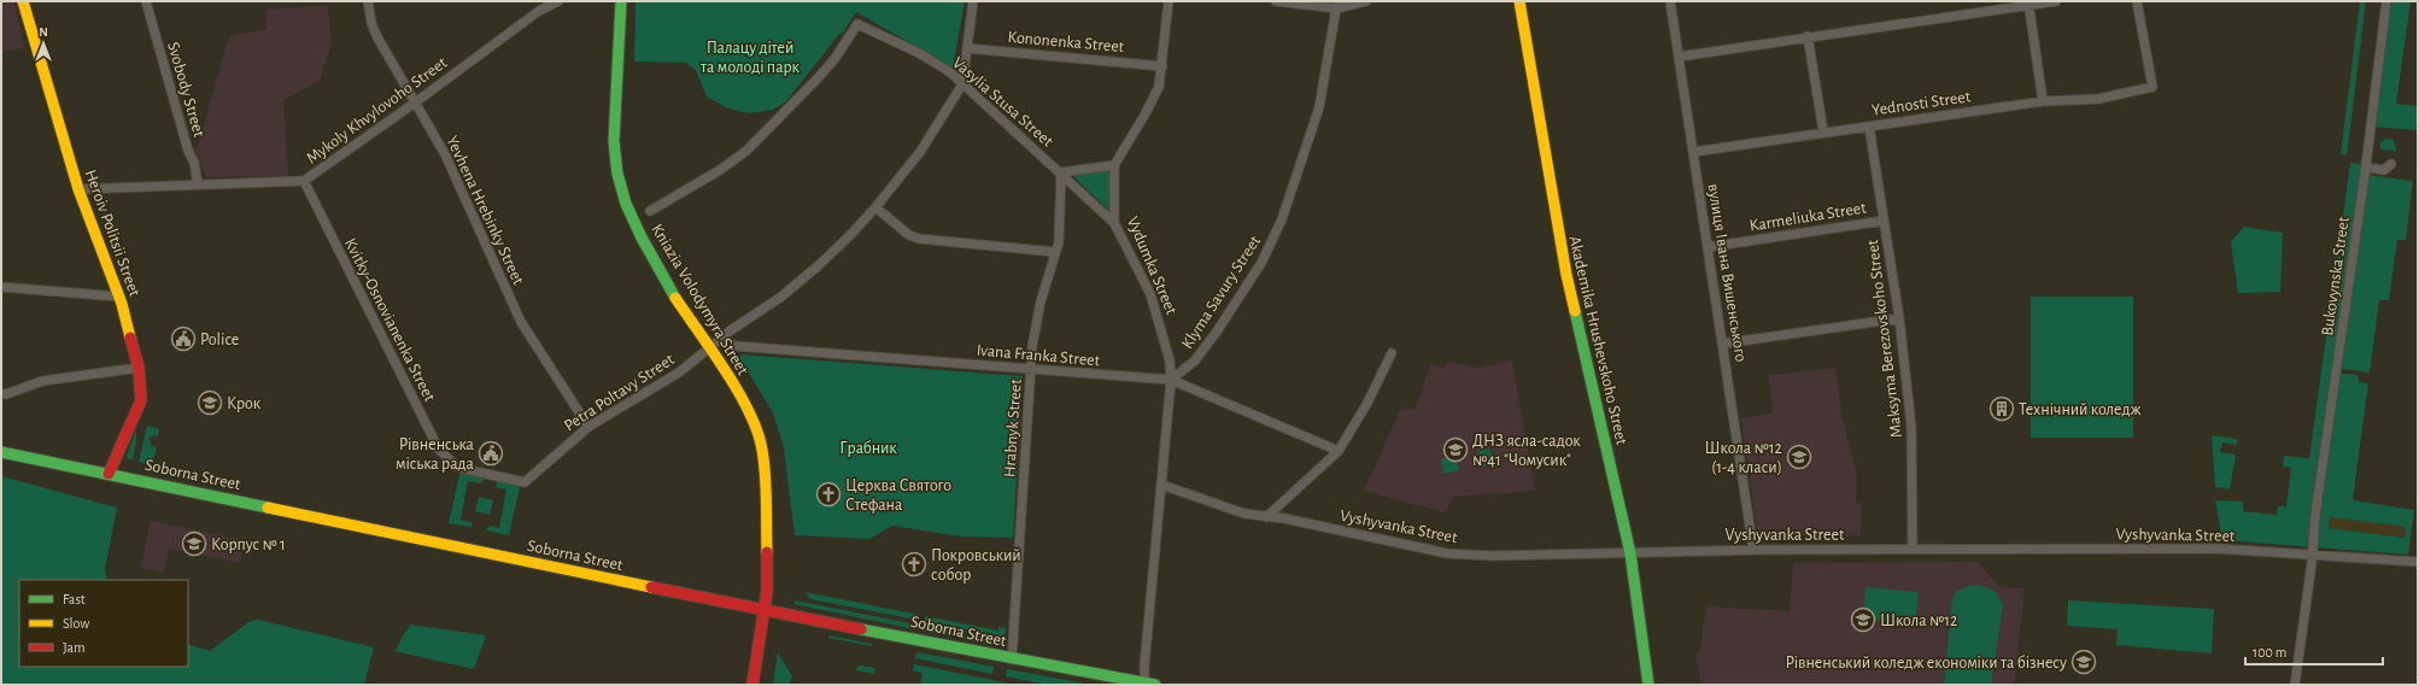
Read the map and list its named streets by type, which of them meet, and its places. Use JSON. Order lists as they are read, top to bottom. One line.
{"streets":{"main road":["Heroiv Politsii Street","Kniazia Volodymyra Street","Akademika Hrushevskoho Street","Soborna Street"],"street":["Kononenka Street","Svobody Street","Vasylia Stusa Street","Yednosti Street","Mykoly Khvylovoho Street","Yevhena Hrebinky Street","Karmeliuka Street","Vydumka Street","вулиця Івана Вишенського","Bukovynska Street","Klyma Savury Street","Kvitky-Osnovianenka Street","Maksyma Berezovskoho Street","Ivana Franka Street","Petra Poltavy Street","Hrabnyk Street","Vyshyvanka Street"]},"crossings":[["Svobody Street","Mykoly Khvylovoho Street"],["Vasylia Stusa Street","Vydumka Street"],["Vasylia Stusa Street","Petra Poltavy Street"],["Vasylia Stusa Street","Hrabnyk Street"],["Yednosti Street","вулиця Івана Вишенського"],["Yednosti Street","Maksyma Berezovskoho Street"],["Mykoly Khvylovoho Street","Yevhena Hrebinky Street"],["Mykoly Khvylovoho Street","Heroiv Politsii Street"],["Mykoly Khvylovoho Street","Kvitky-Osnovianenka Street"],["Yevhena Hrebinky Street","Petra Poltavy Street"],["Karmeliuka Street","вулиця Івана Вишенського"],["Karmeliuka Street","Maksyma Berezovskoho Street"],["Heroiv Politsii Street","Soborna Street"],["Vydumka Street","Klyma Savury Street"],["Vydumka Street","Ivana Franka Street"],["вулиця Івана Вишенського","Vyshyvanka Street"],["Bukovynska Street","Vyshyvanka Street"],["Klyma Savury Street","Ivana Franka Street"],["Kniazia Volodymyra Street","Petra Poltavy Street"],["Kniazia Volodymyra Street","Soborna Street"],["Kvitky-Osnovianenka Street","Petra Poltavy Street"],["Maksyma Berezovskoho Street","Vyshyvanka Street"],["Akademika Hrushevskoho Street","Vyshyvanka Street"],["Ivana Franka Street","Petra Poltavy Street"],["Ivana Franka Street","Hrabnyk Street"],["Hrabnyk Street","Soborna Street"]],"parks":["Палацу дітей та молоді парк","Грабник"],"places":{"public building":["Police","Рівненська міська рада"],"school or university":["Крок","ДНЗ ясла-садок №41 \"Чомусик\"","Школа №12 (1-4 класи)","Корпус № 1","Школа №12","Рівненський коледж економіки та бізнесу"],"building":["Технічний коледж"],"church":["Церква Святого Стефана","Покровський собор"]},"legend":["Fast","Slow","Jam"],"scale_bar":"100 m","north":"top"}
